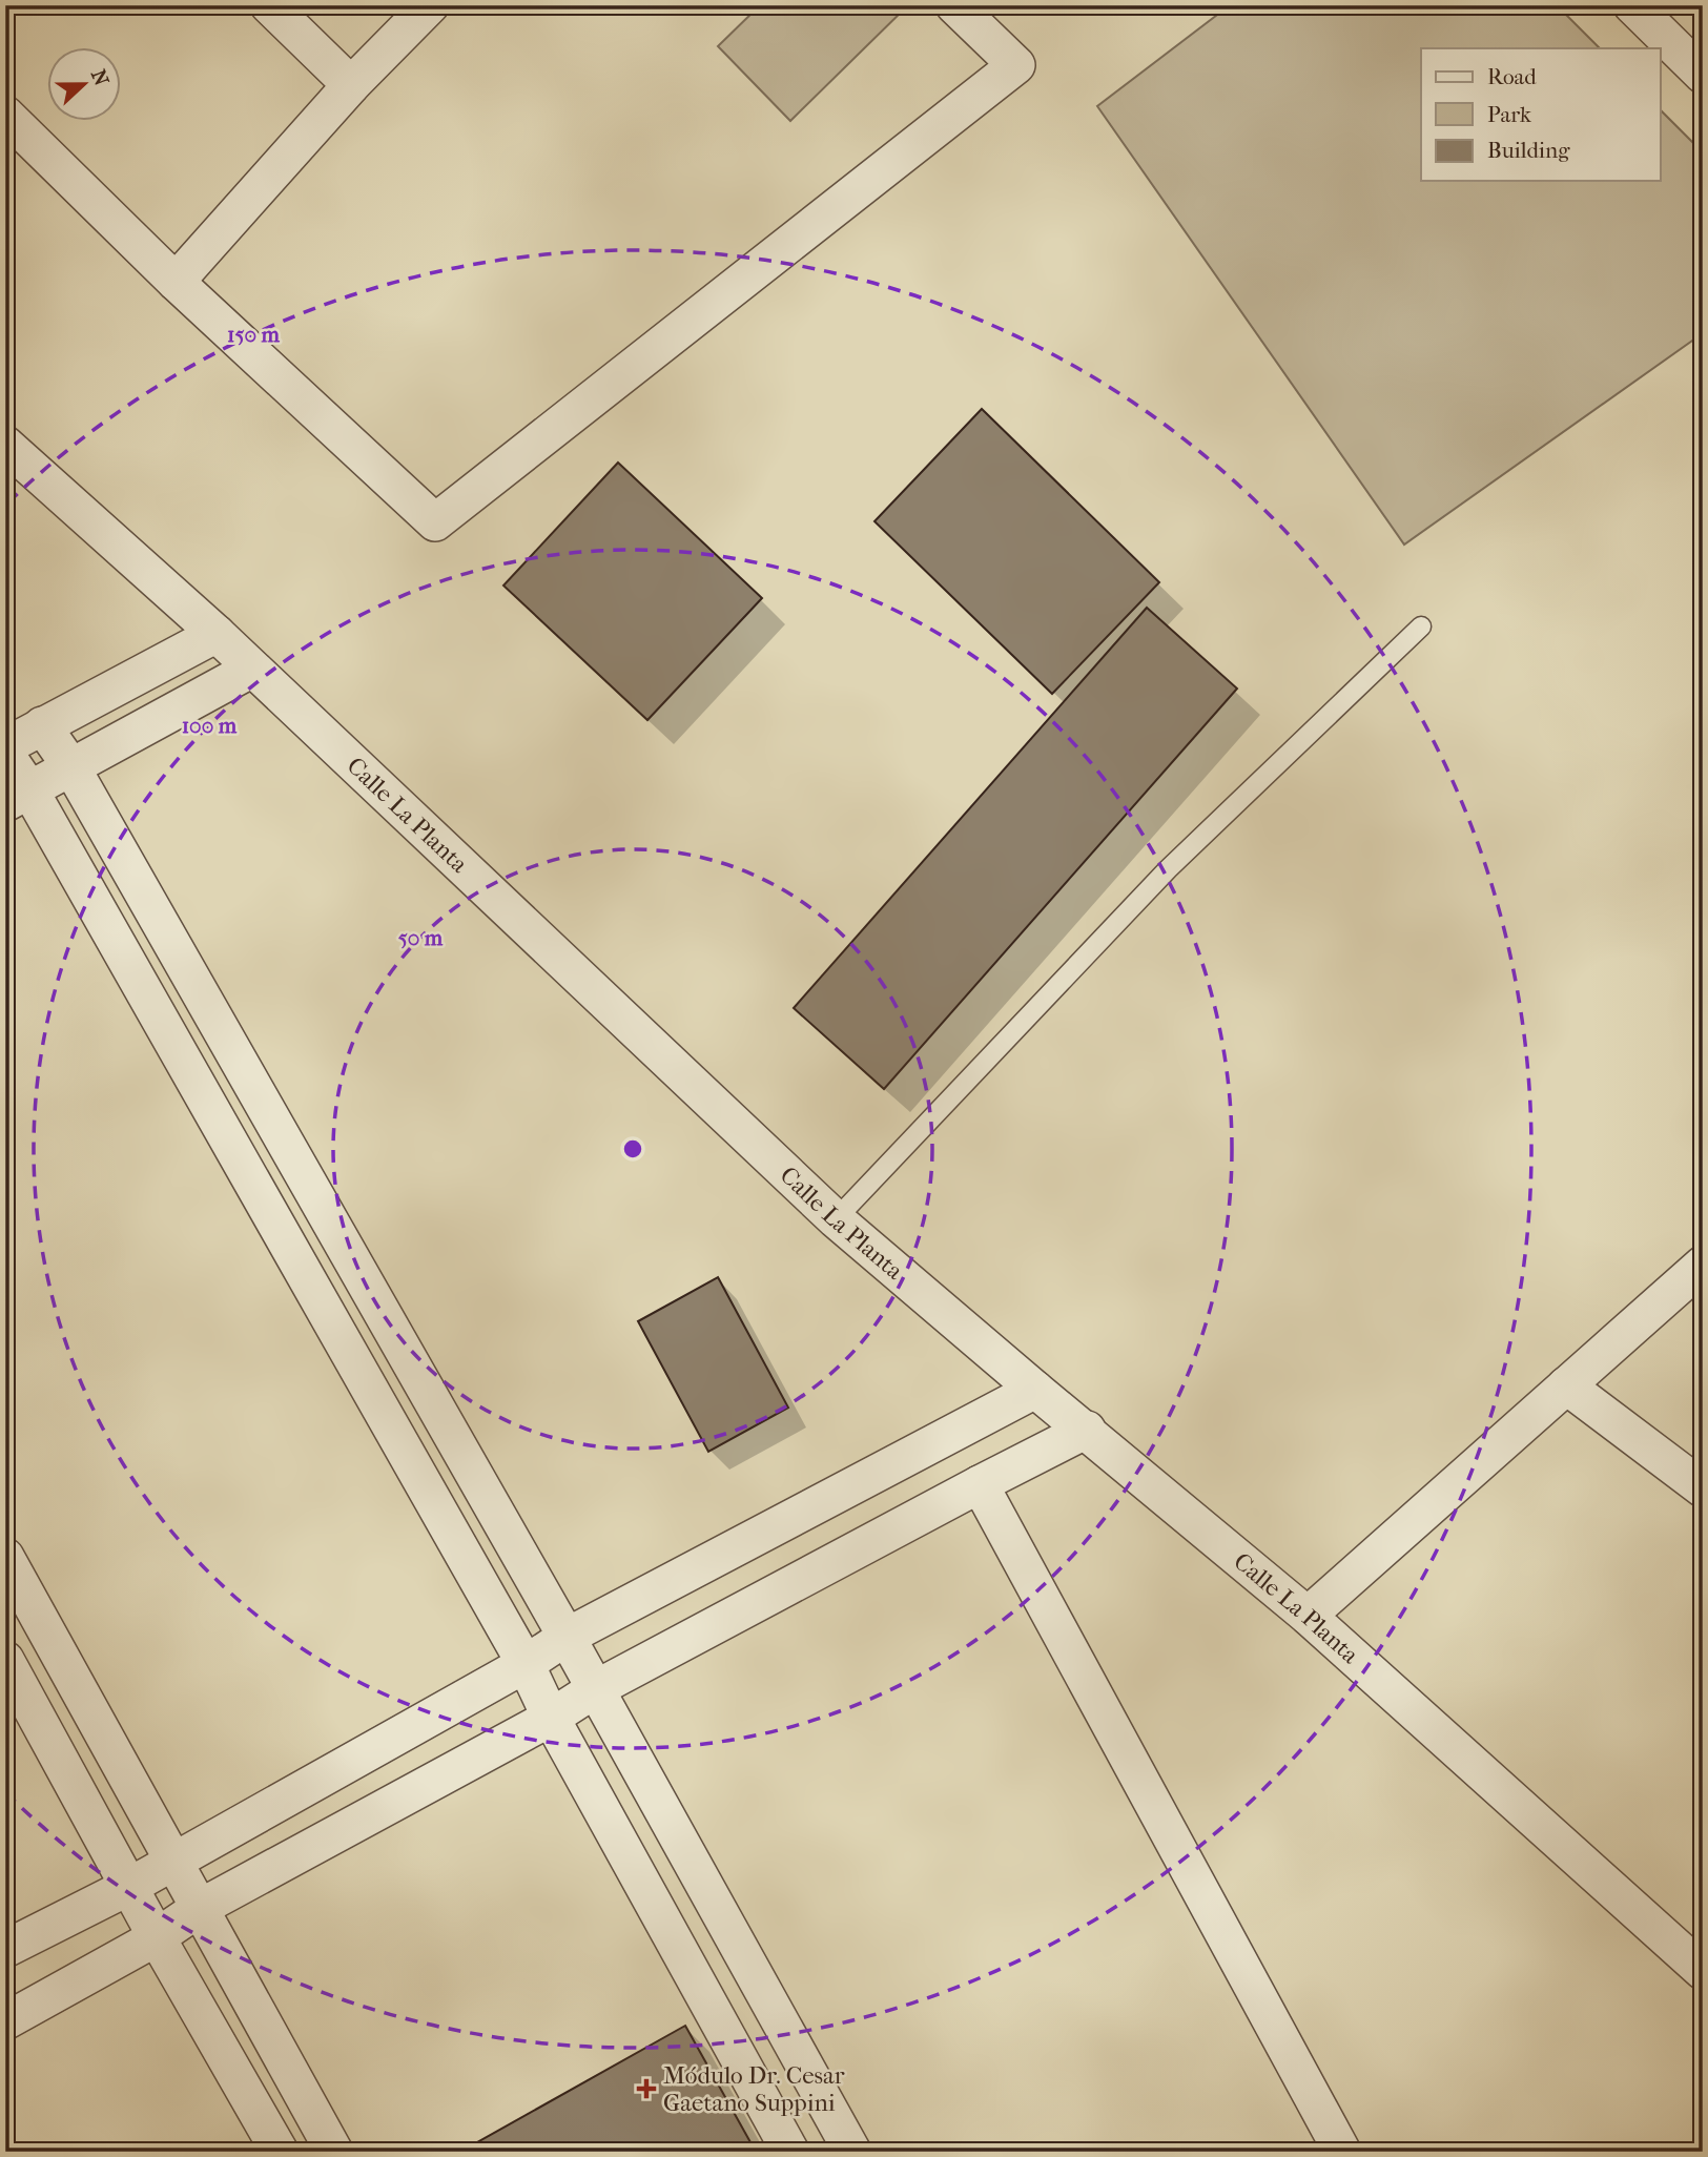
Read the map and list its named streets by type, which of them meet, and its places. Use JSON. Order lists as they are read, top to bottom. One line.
{"streets":{"street":["Calle La Planta"]},"places":{"health":["Módulo Dr. Cesar Gaetano Suppini"]},"legend":["Road","Park","Building"],"north":"right","rings":["150 m","100 m","50 m"]}
